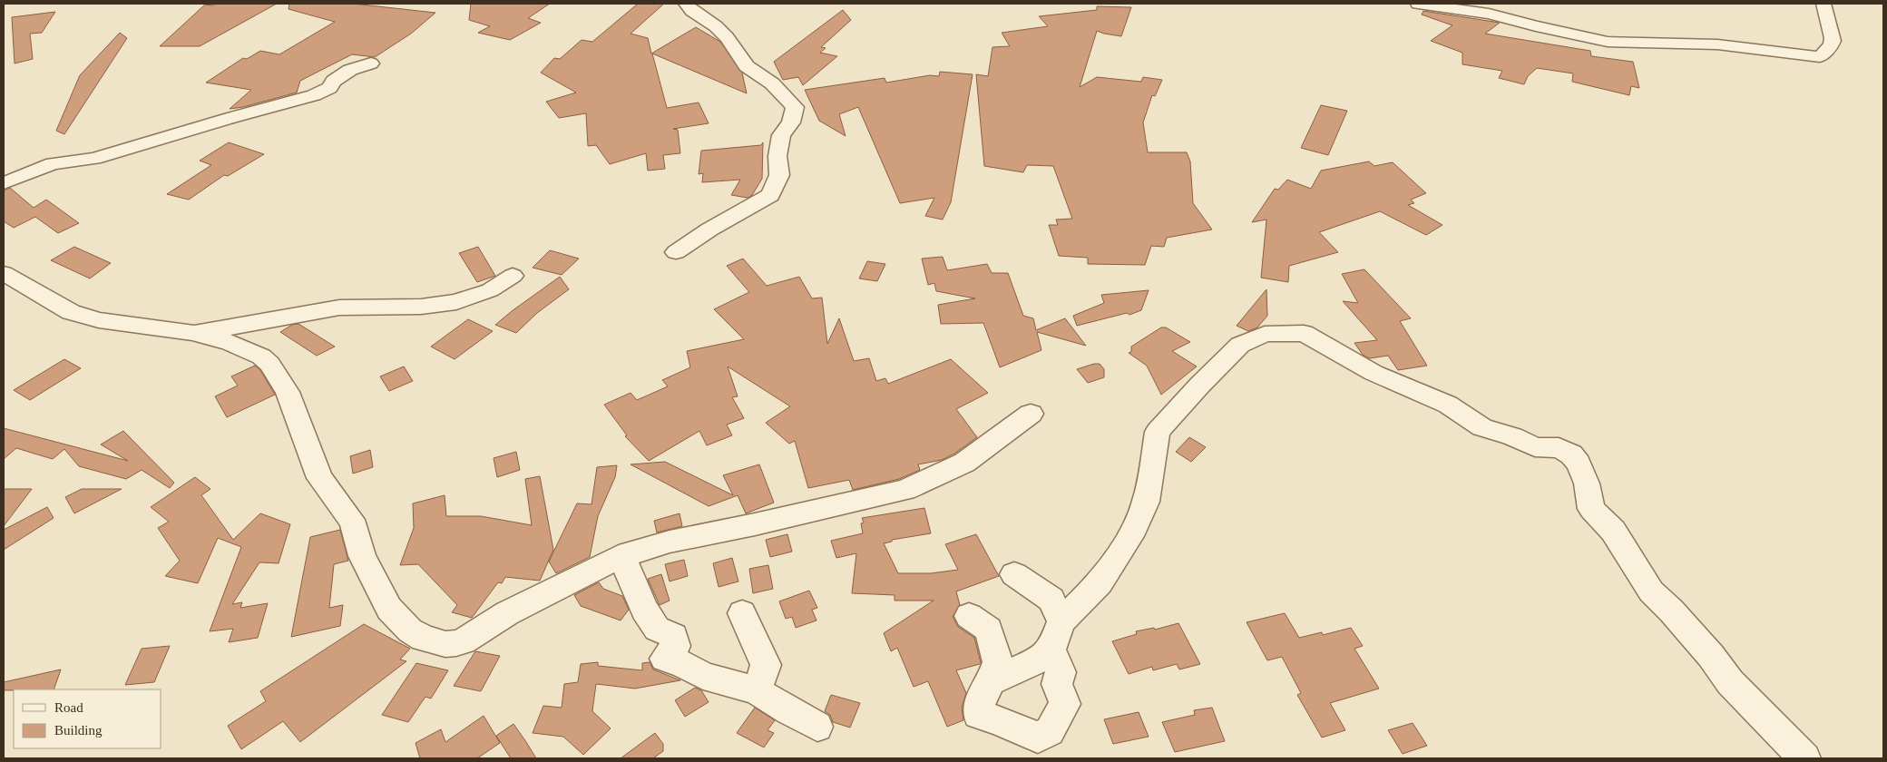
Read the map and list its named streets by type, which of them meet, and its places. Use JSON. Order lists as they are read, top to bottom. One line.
{"legend":["Road","Building"]}
